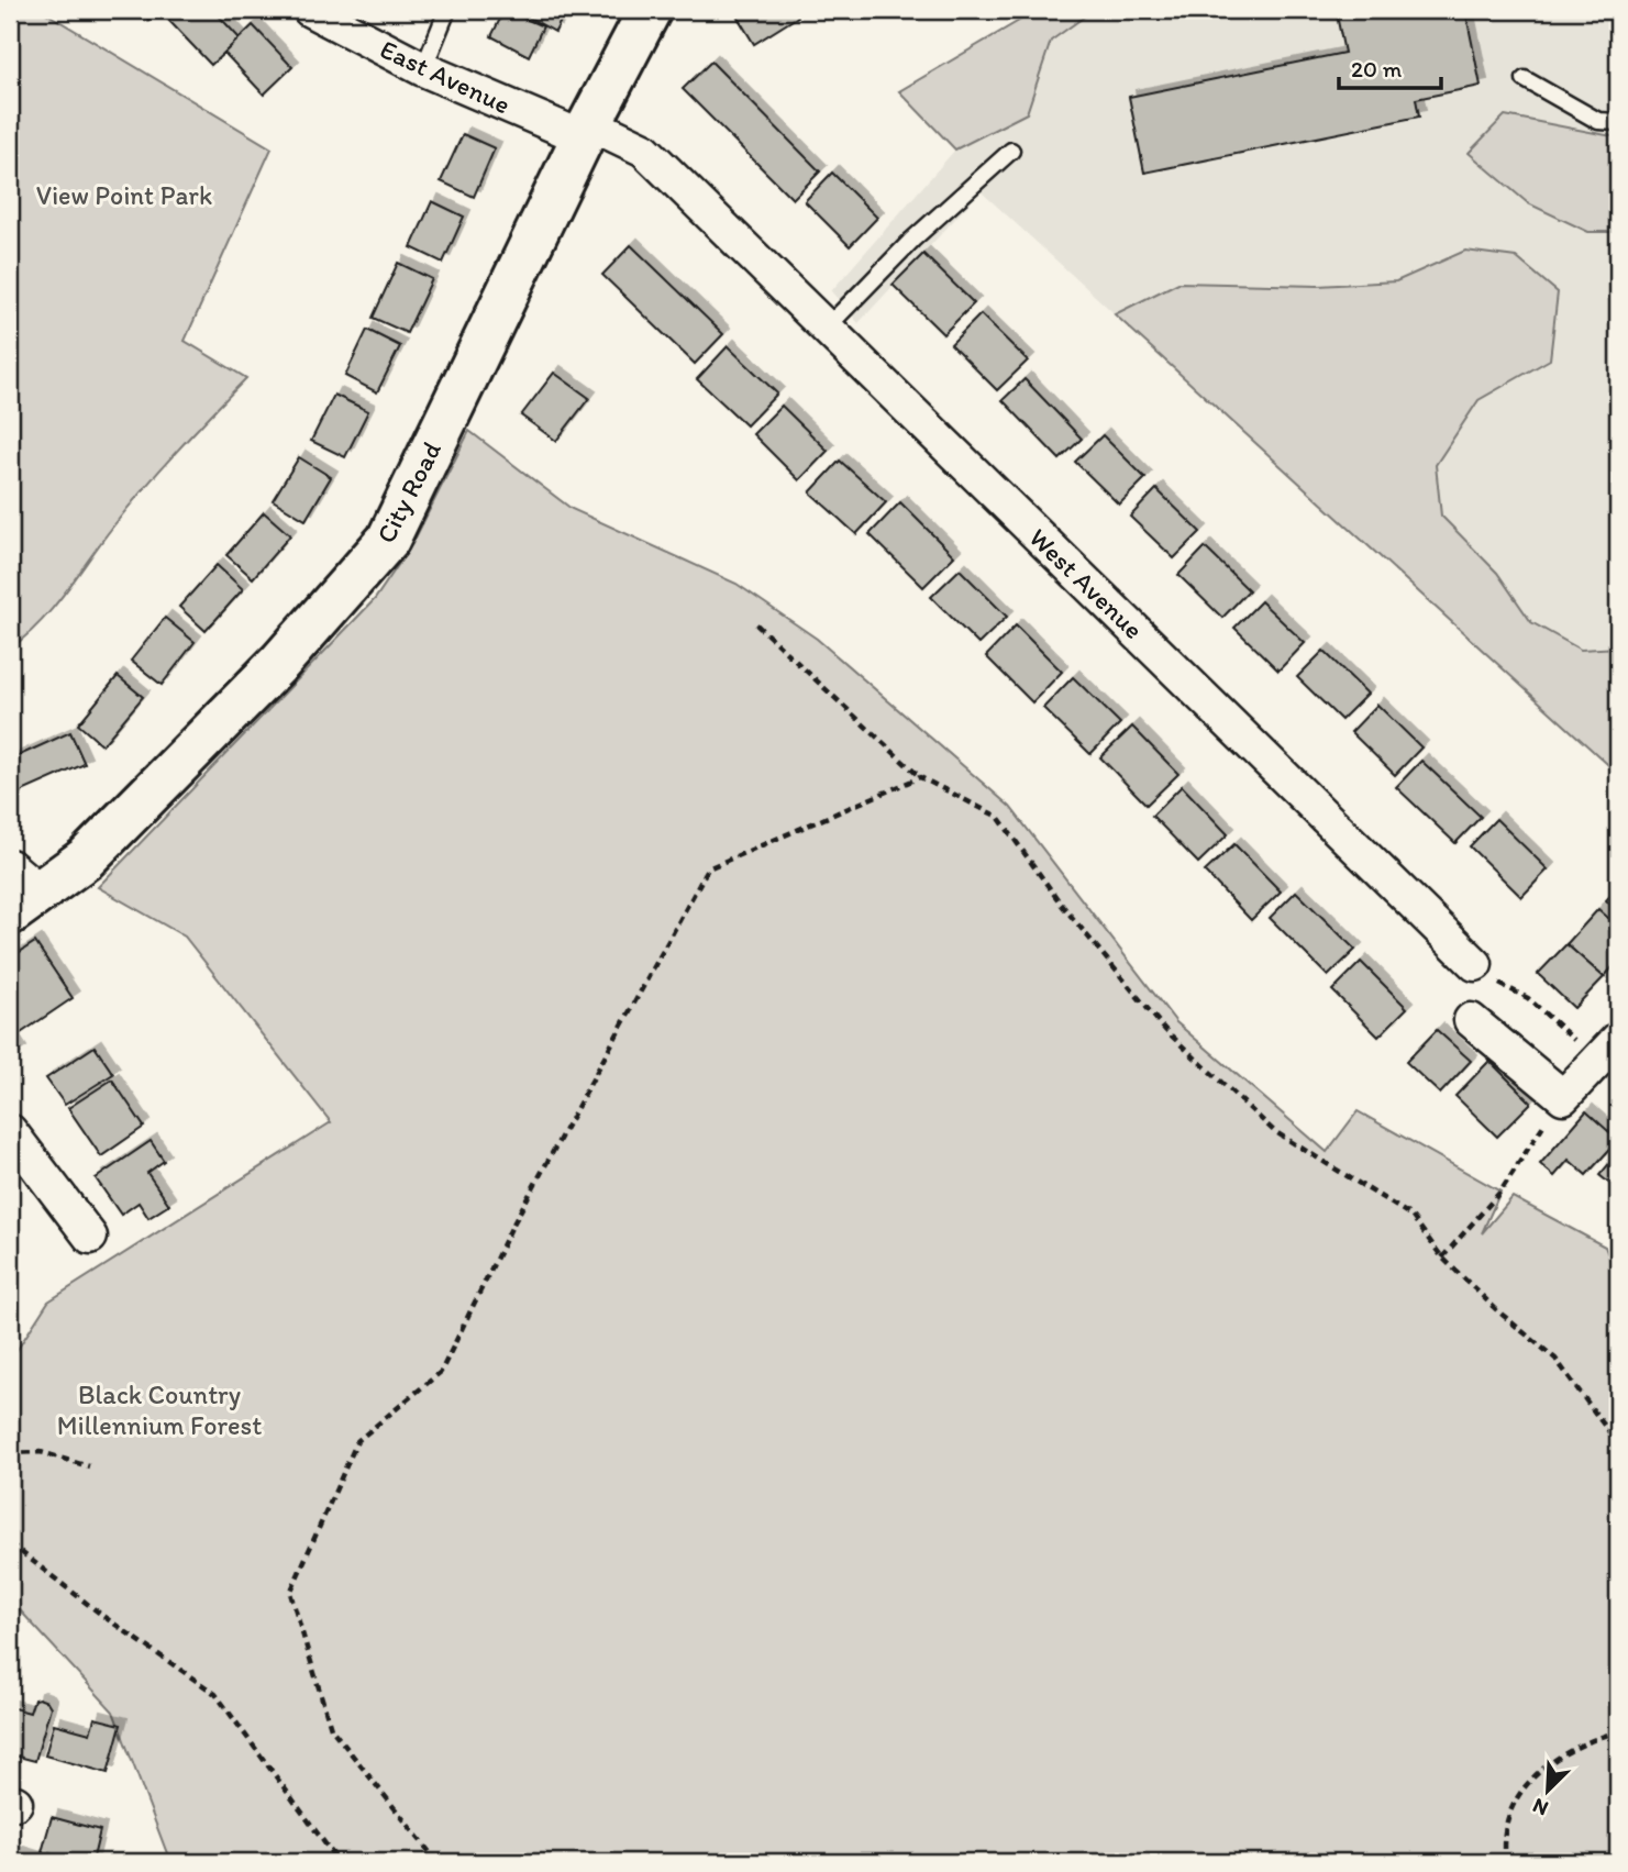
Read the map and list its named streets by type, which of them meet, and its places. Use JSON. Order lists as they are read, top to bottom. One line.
{"streets":{"street":["East Avenue","City Road","West Avenue"]},"crossings":[["East Avenue","City Road"],["East Avenue","West Avenue"],["City Road","West Avenue"]],"parks":["View Point Park","Black Country Millennium Forest"],"scale_bar":"20 m","north":"bottom left"}
